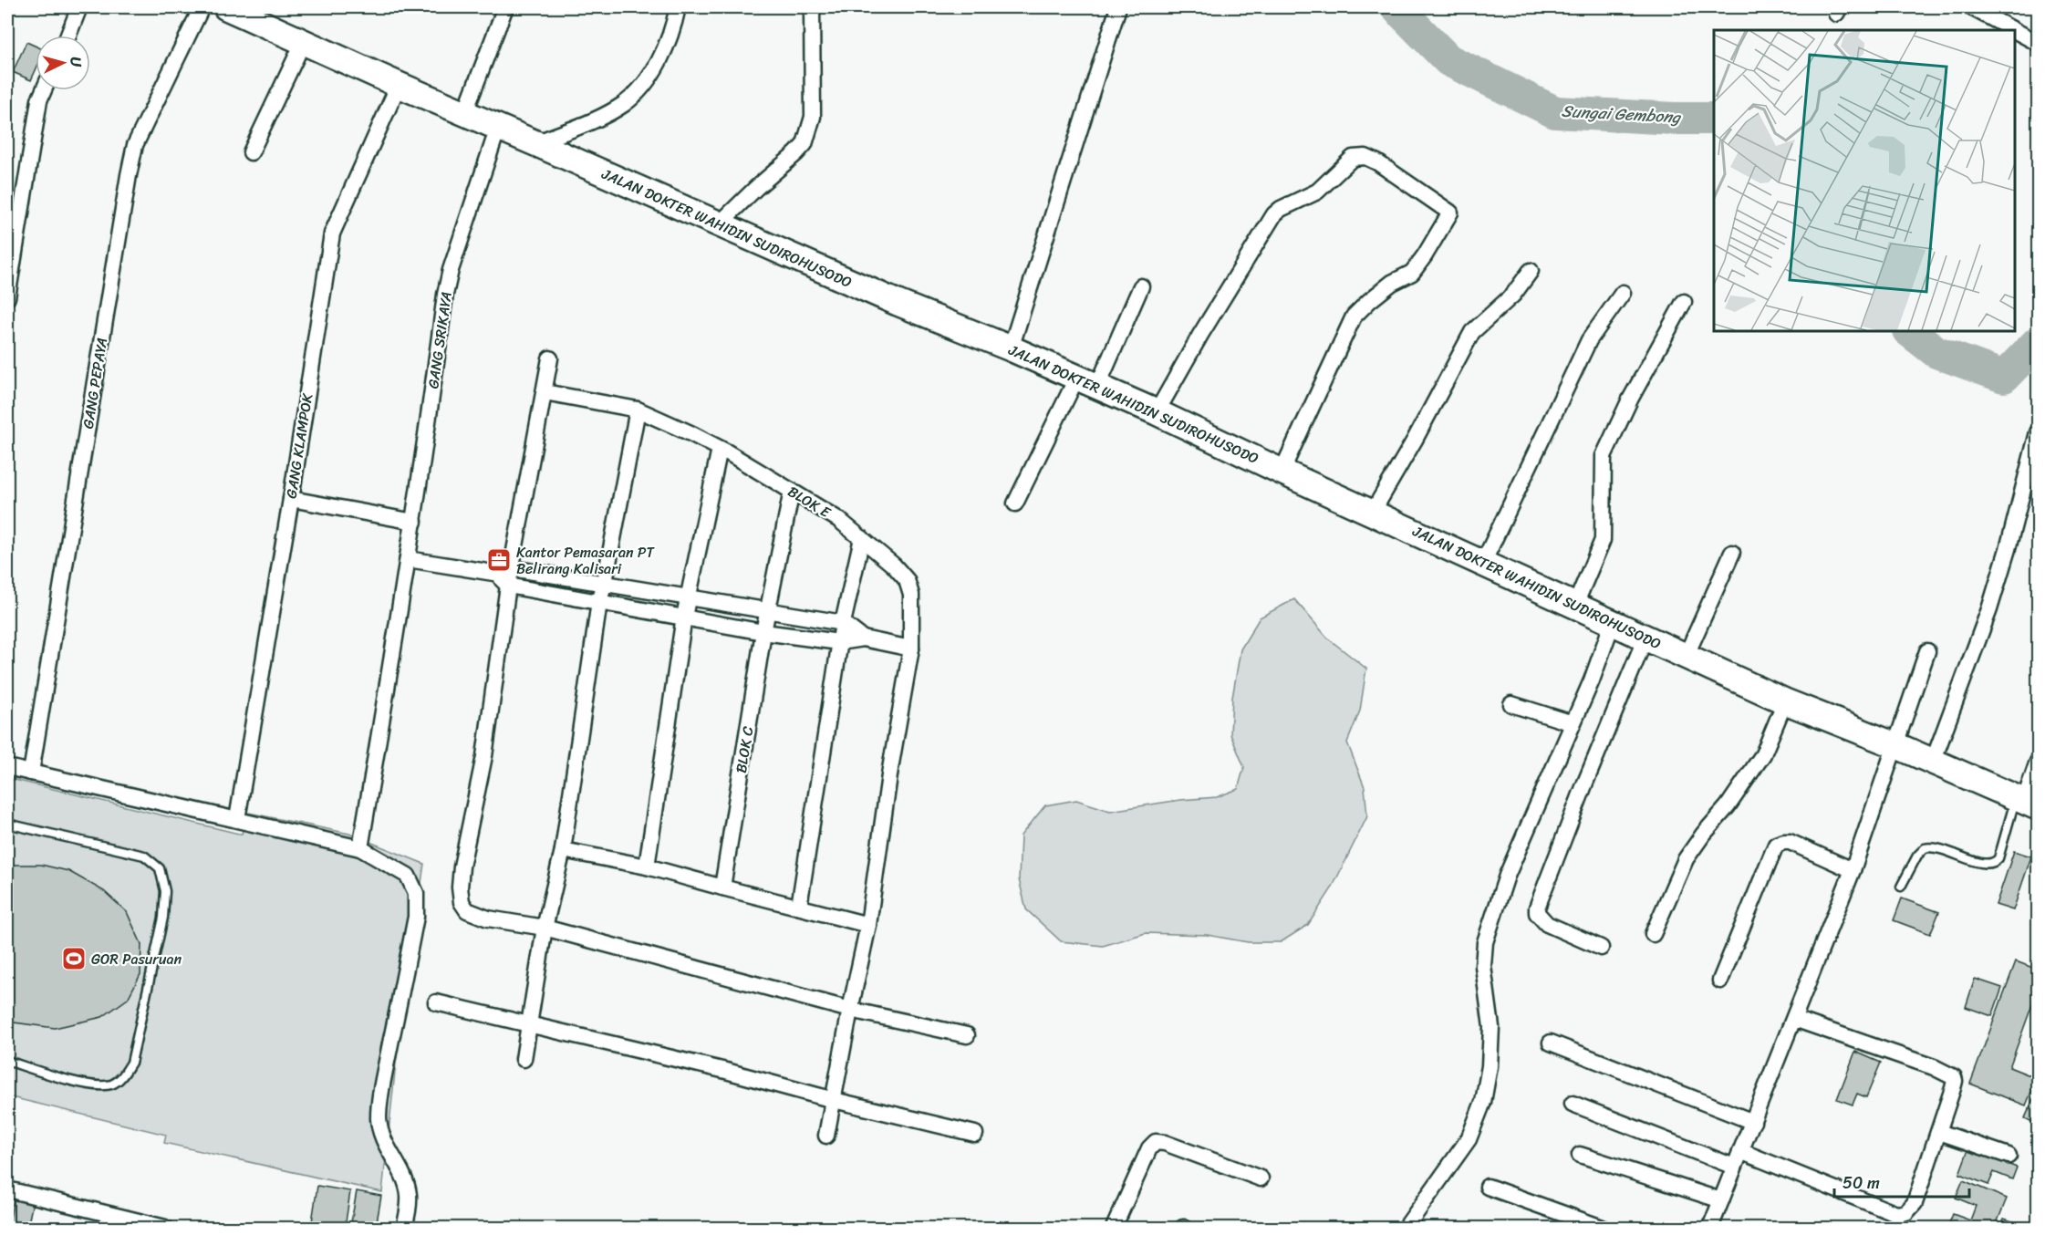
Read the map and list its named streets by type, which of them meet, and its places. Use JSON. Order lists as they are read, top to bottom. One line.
{"streets":{"main road":["JALAN DOKTER WAHIDIN SUDIROHUSODO"],"street":["GANG SRIKAYA","GANG PEPAYA","GANG KLAMPOK","BLOK E","BLOK C"]},"crossings":[["JALAN DOKTER WAHIDIN SUDIROHUSODO","GANG SRIKAYA"],["JALAN DOKTER WAHIDIN SUDIROHUSODO","GANG KLAMPOK"],["BLOK E","BLOK C"]],"water":["Sungai Gembong"],"places":{"office":["Kantor Pemasaran PT Belirang Kalisari"],"sports":["GOR Pasuruan"]},"scale_bar":"50 m","north":"right"}
